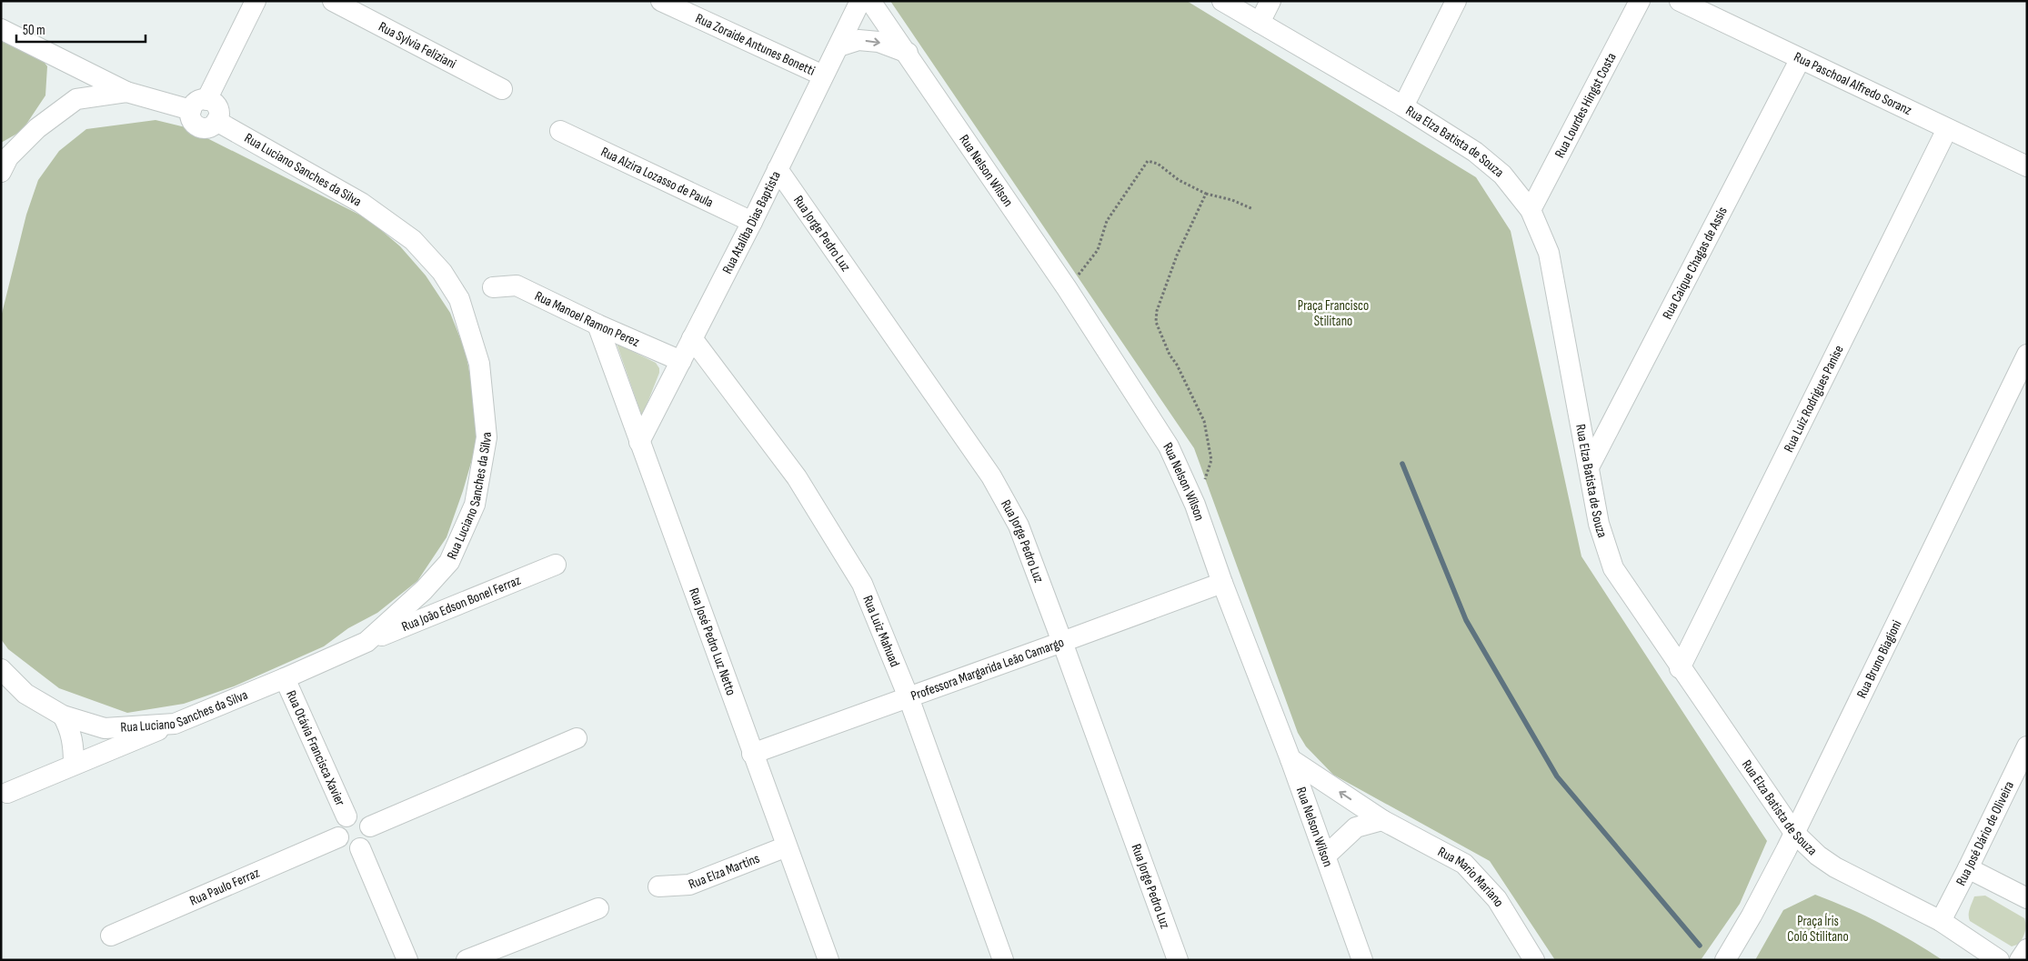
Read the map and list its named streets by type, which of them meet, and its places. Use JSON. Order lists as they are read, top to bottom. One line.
{"streets":{"street":["Rua Zoraide Antunes Bonetti","Rua Sylvia Feliziani","Rua Paschoal Alfredo Soranz","Rua Lourdes Hingst Costa","Rua Elza Batista de Souza","Rua Luciano Sanches da Silva","Rua Nelson Wilson","Rua Alzira Lozasso de Paula","Rua Ataliba Dias Baptista","Rua Jorge Pedro Luz","Rua Caique Chagas de Assis","Rua Manoel Ramon Perez","Rua Luiz Rodrigues Panise","Rua João Edson Bonel Ferraz","Rua Luiz Mahuad","Rua José Pedro Luz Netto","Rua Bruno Biagioni","Professora Margarida Leão Camargo","Rua Otávia Francisca Xavier","Rua José Dário de Oliveira","Rua Elza Martins","Rua Mario Mariano","Rua Paulo Ferraz"]},"crossings":[["Rua Zoraide Antunes Bonetti","Rua Ataliba Dias Baptista"],["Rua Paschoal Alfredo Soranz","Rua Caique Chagas de Assis"],["Rua Paschoal Alfredo Soranz","Rua Luiz Rodrigues Panise"],["Rua Lourdes Hingst Costa","Rua Elza Batista de Souza"],["Rua Elza Batista de Souza","Rua Caique Chagas de Assis"],["Rua Elza Batista de Souza","Rua Luiz Rodrigues Panise"],["Rua Elza Batista de Souza","Rua Bruno Biagioni"],["Rua Elza Batista de Souza","Rua José Dário de Oliveira"],["Rua Luciano Sanches da Silva","Rua João Edson Bonel Ferraz"],["Rua Luciano Sanches da Silva","Rua Otávia Francisca Xavier"],["Rua Nelson Wilson","Professora Margarida Leão Camargo"],["Rua Nelson Wilson","Rua Mario Mariano"],["Rua Alzira Lozasso de Paula","Rua Ataliba Dias Baptista"],["Rua Ataliba Dias Baptista","Rua Jorge Pedro Luz"],["Rua Ataliba Dias Baptista","Rua Manoel Ramon Perez"],["Rua Ataliba Dias Baptista","Rua Luiz Mahuad"],["Rua Ataliba Dias Baptista","Rua José Pedro Luz Netto"],["Rua Jorge Pedro Luz","Professora Margarida Leão Camargo"],["Rua Manoel Ramon Perez","Rua José Pedro Luz Netto"],["Rua Luiz Mahuad","Professora Margarida Leão Camargo"],["Rua José Pedro Luz Netto","Professora Margarida Leão Camargo"],["Rua José Pedro Luz Netto","Rua Elza Martins"],["Rua Otávia Francisca Xavier","Rua Paulo Ferraz"]],"parks":["Praça Francisco Stilitano","Praça Íris Coló Stilitano"],"scale_bar":"50 m"}
